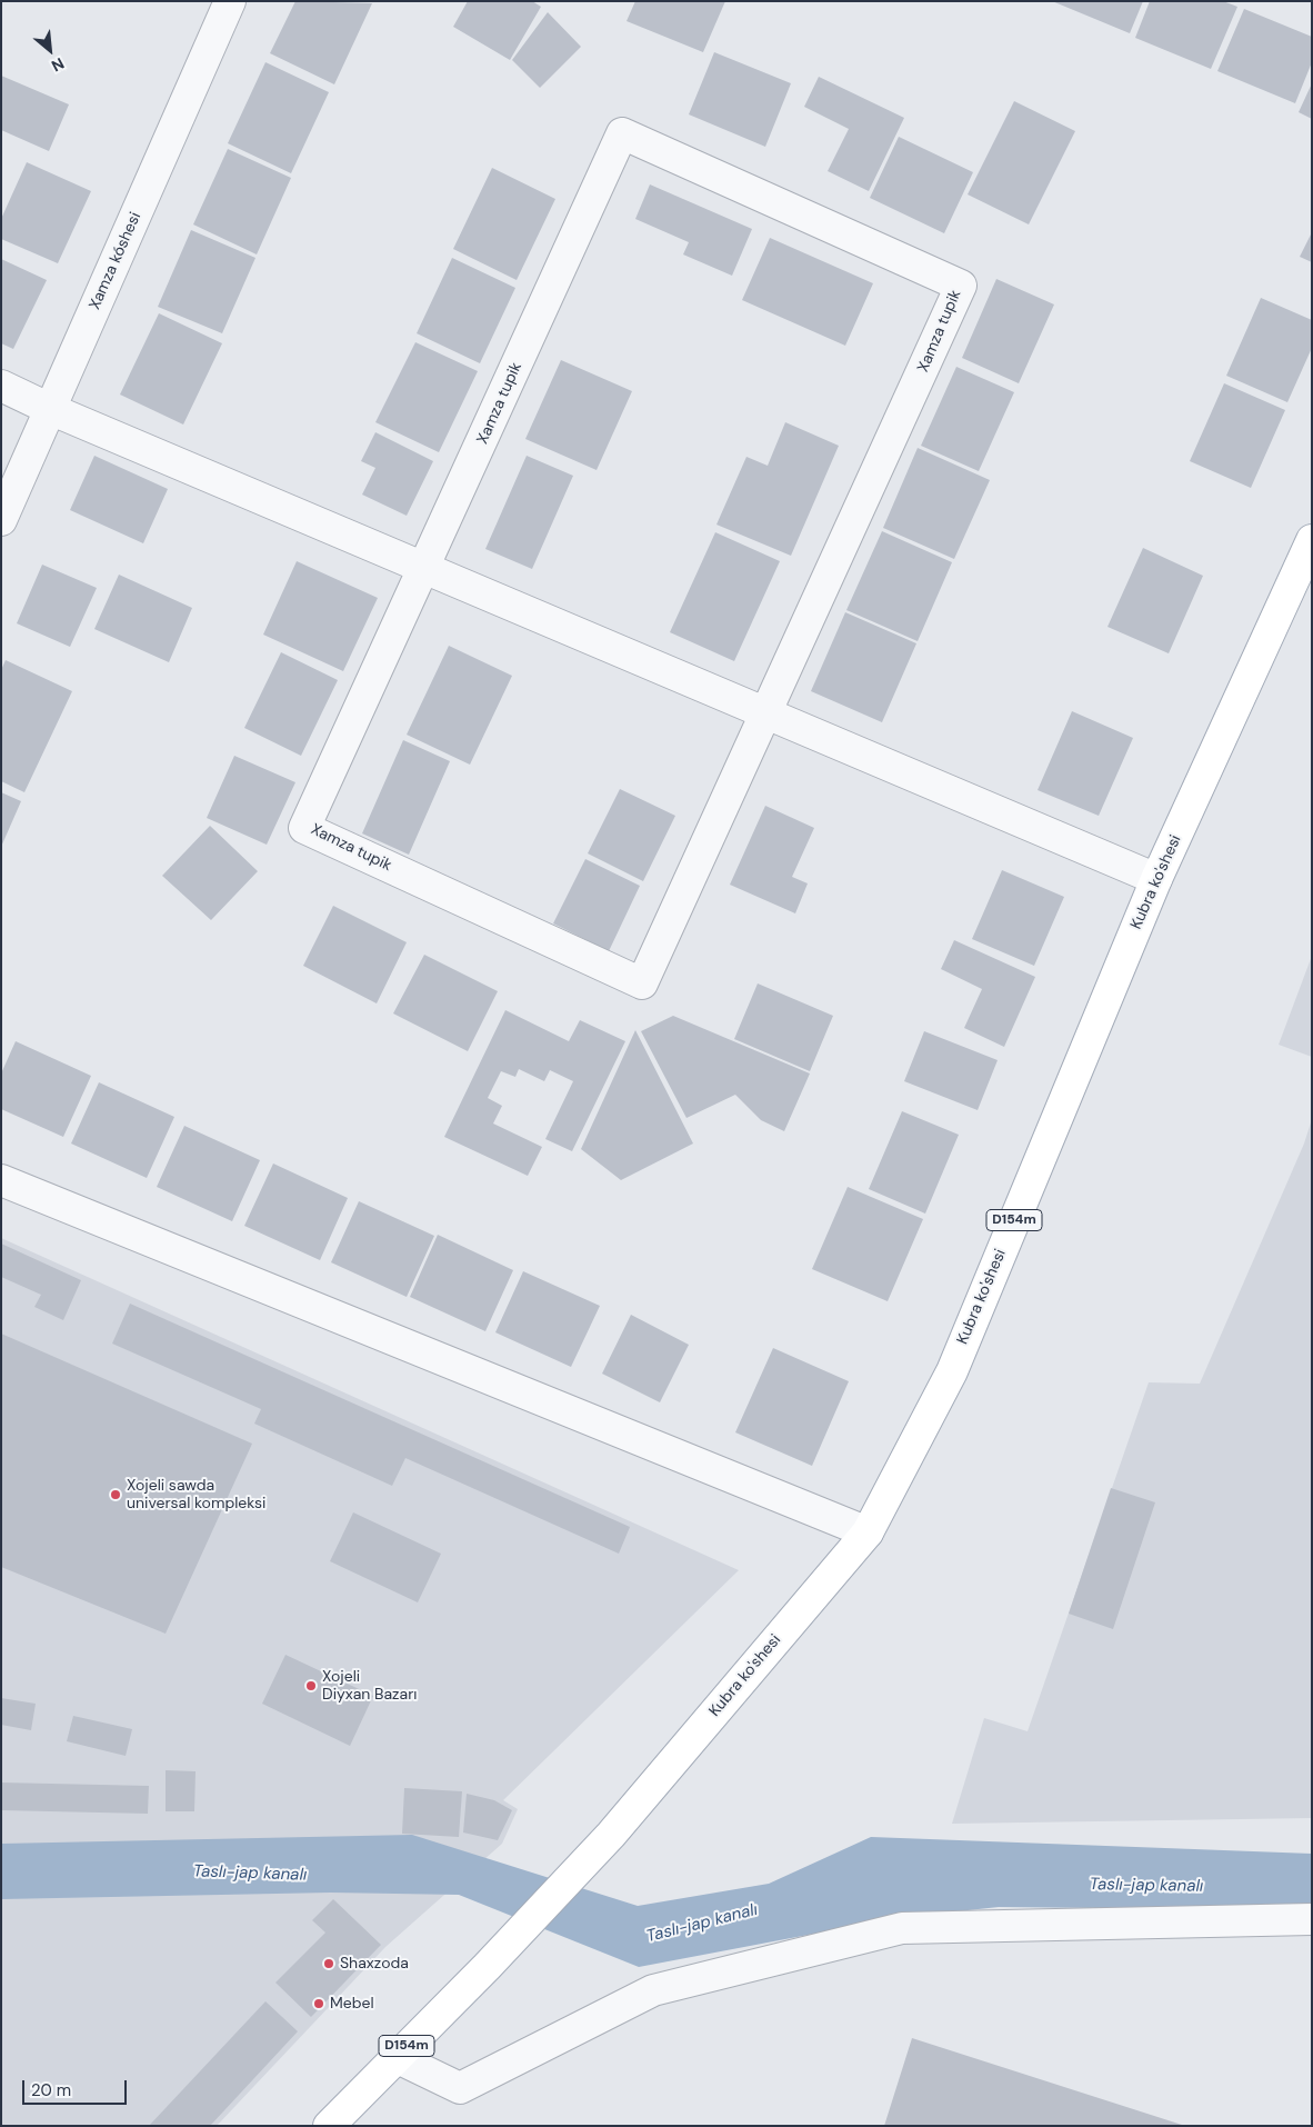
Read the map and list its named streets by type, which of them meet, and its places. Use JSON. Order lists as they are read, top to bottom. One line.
{"streets":{"main road":["Kubra ko'shesi","D154m"],"street":["Xamza kóshesi","Xamza tupik"]},"crossings":[["Kubra ko'shesi","D154m"]],"water":["Taslı-jap kanalı"],"places":["Xojeli sawda universal kompleksi","Xojeli Diyxan Bazarı","Shaxzoda","Mebel"],"scale_bar":"20 m","north":"bottom right"}
